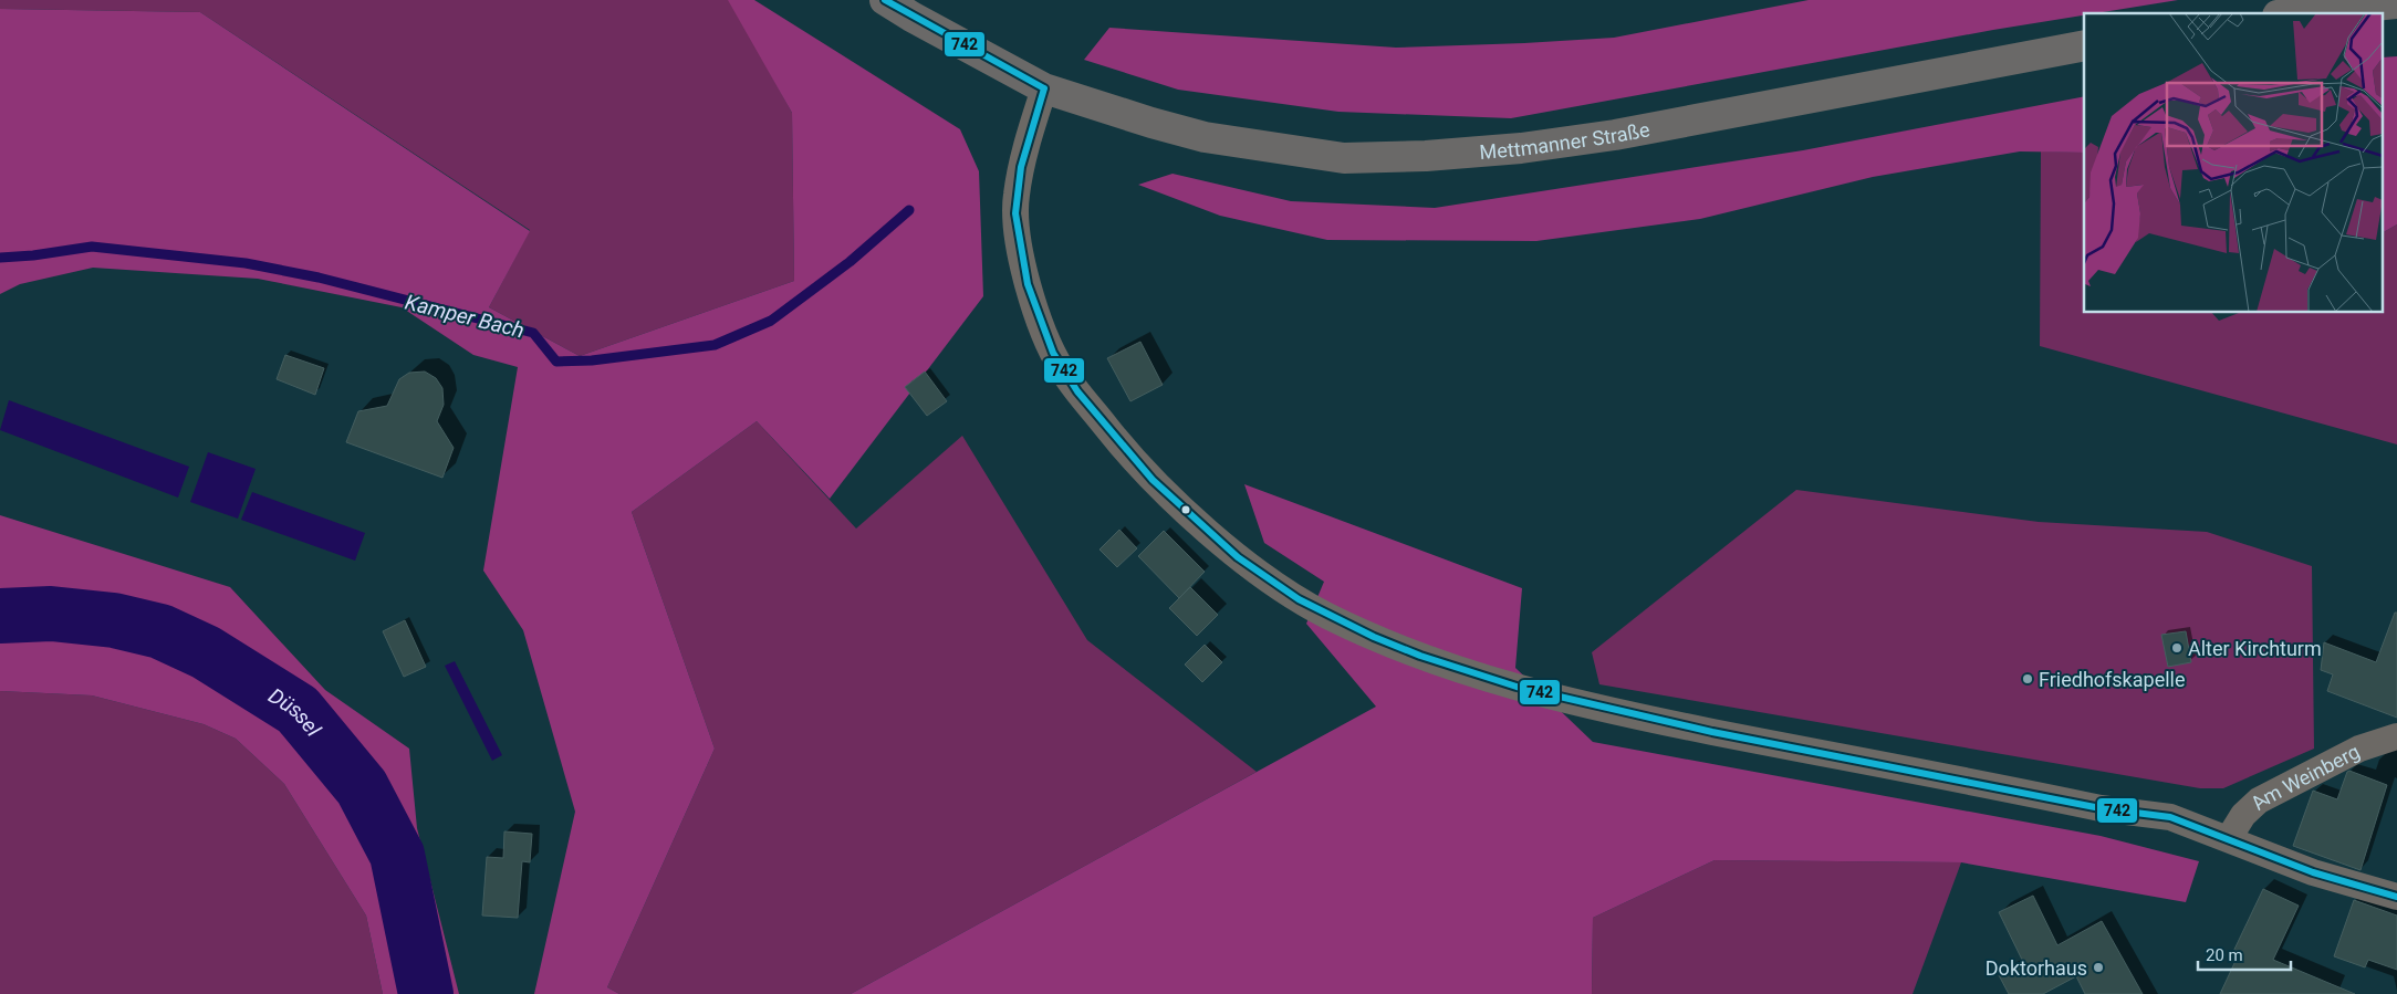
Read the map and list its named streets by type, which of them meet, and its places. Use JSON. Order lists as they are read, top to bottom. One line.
{"streets":{"main road":["Mettmanner Straße"],"street":["Am Weinberg"]},"water":["Kamper Bach","Düssel"],"places":["Alter Kirchturm","Friedhofskapelle","Doktorhaus"],"lines":["transit line 742"],"scale_bar":"20 m"}
